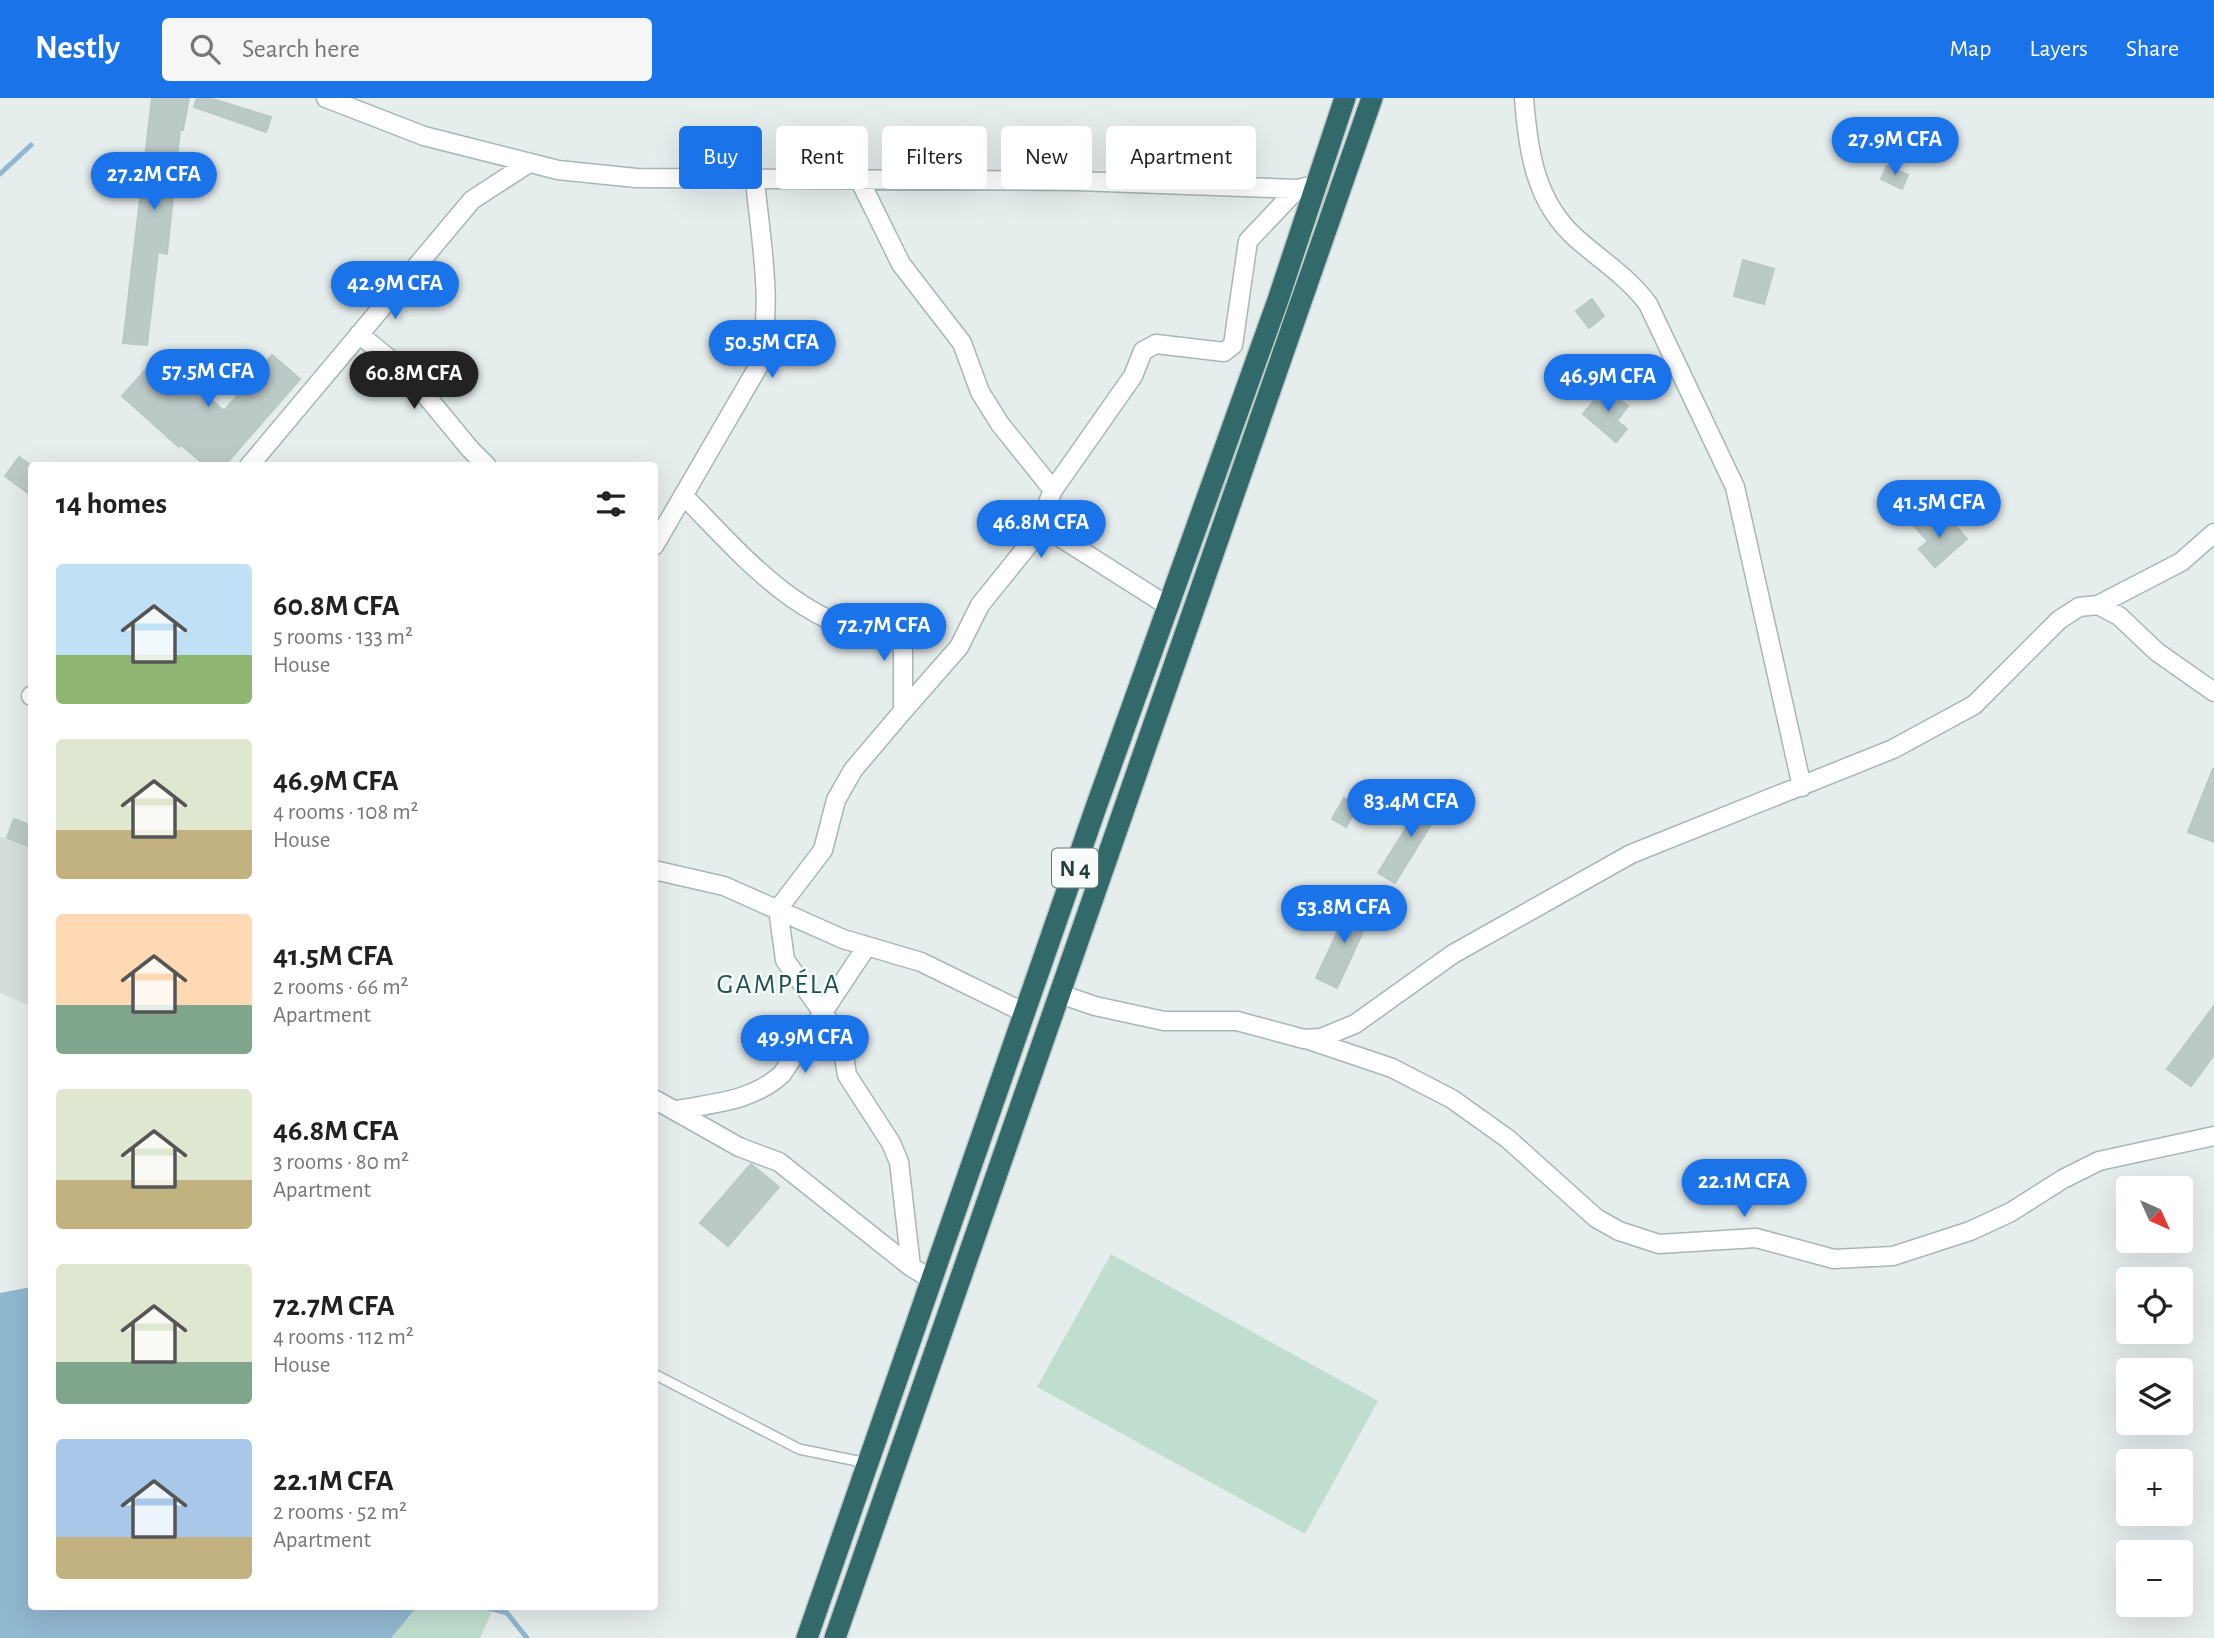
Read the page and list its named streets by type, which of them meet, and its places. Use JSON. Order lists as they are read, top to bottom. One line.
{"streets":{"highway":["N 4"]},"districts":["GAMPÉLA"],"north":"bottom right","page":{"header":"Nestly","search":"Search here","nav":["Map","Layers","Share"],"price":["27.9M CFA","27.2M CFA","42.9M CFA","50.5M CFA","57.5M CFA","60.8M CFA","46.9M CFA","41.5M CFA","46.8M CFA","72.7M CFA","83.4M CFA","53.8M CFA","49.9M CFA","22.1M CFA"],"chip":["Buy","Rent","Filters","New","Apartment"],"heading":"14 homes","list":[{"name":"60.8M CFA","note":"5 rooms · 133 m² · House"},{"name":"46.9M CFA","note":"4 rooms · 108 m² · House"},{"name":"41.5M CFA","note":"2 rooms · 66 m² · Apartment"},{"name":"46.8M CFA","note":"3 rooms · 80 m² · Apartment"},{"name":"72.7M CFA","note":"4 rooms · 112 m² · House"},{"name":"22.1M CFA","note":"2 rooms · 52 m² · Apartment"}],"map_buttons":["+","−"]}}
